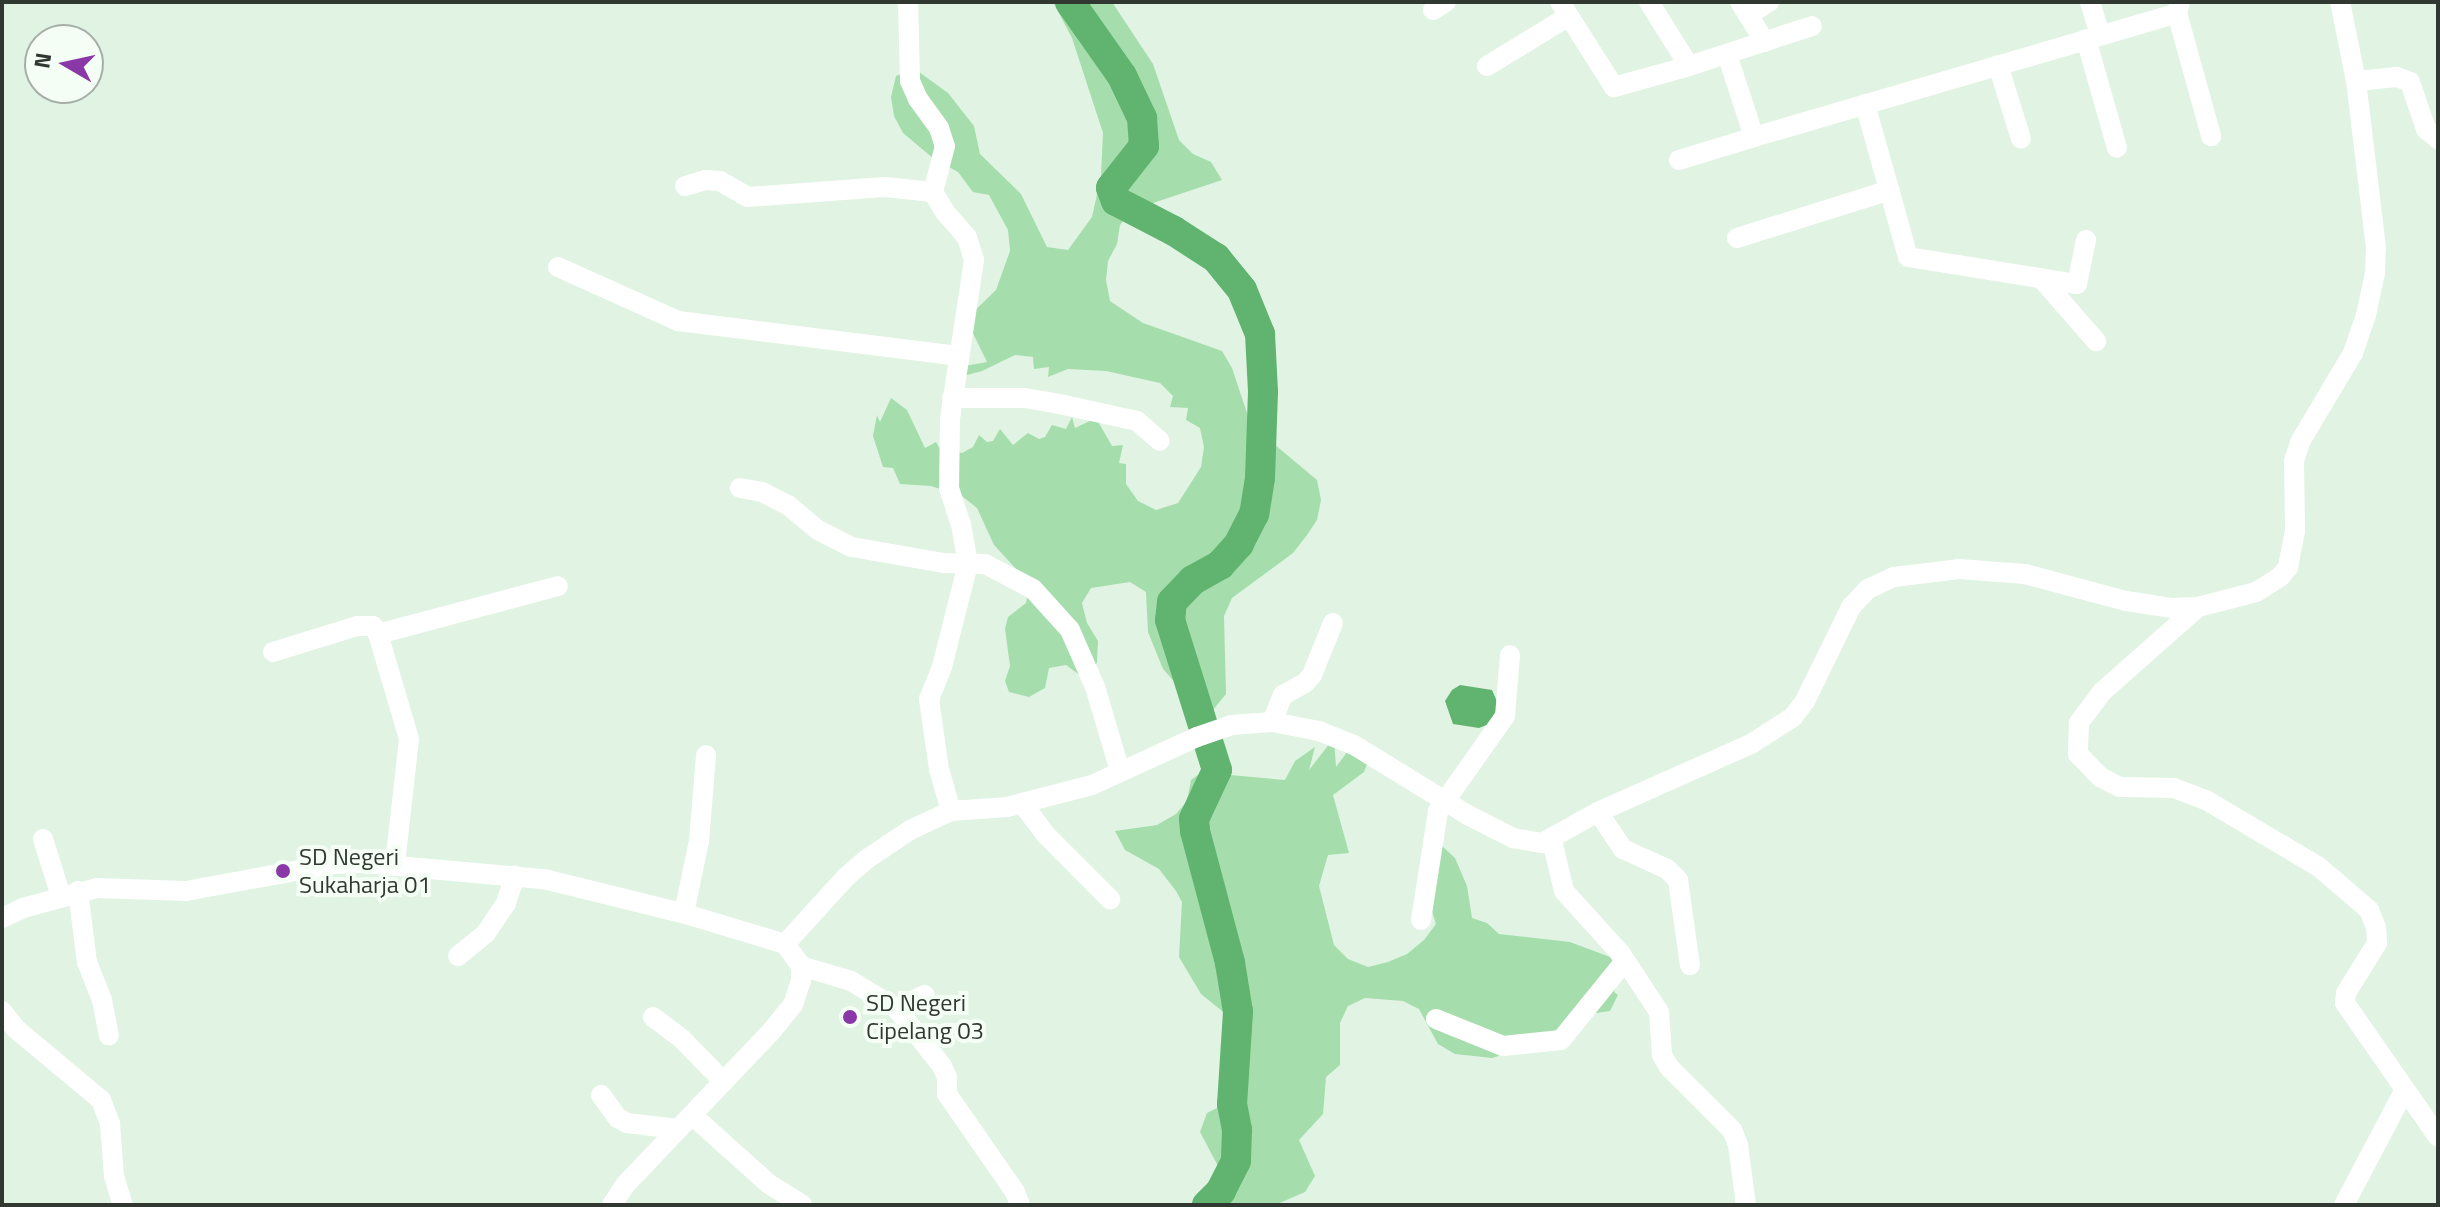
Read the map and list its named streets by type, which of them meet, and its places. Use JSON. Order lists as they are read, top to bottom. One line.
{"places":["SD Negeri Sukaharja 01","SD Negeri Cipelang 03"],"north":"left"}
